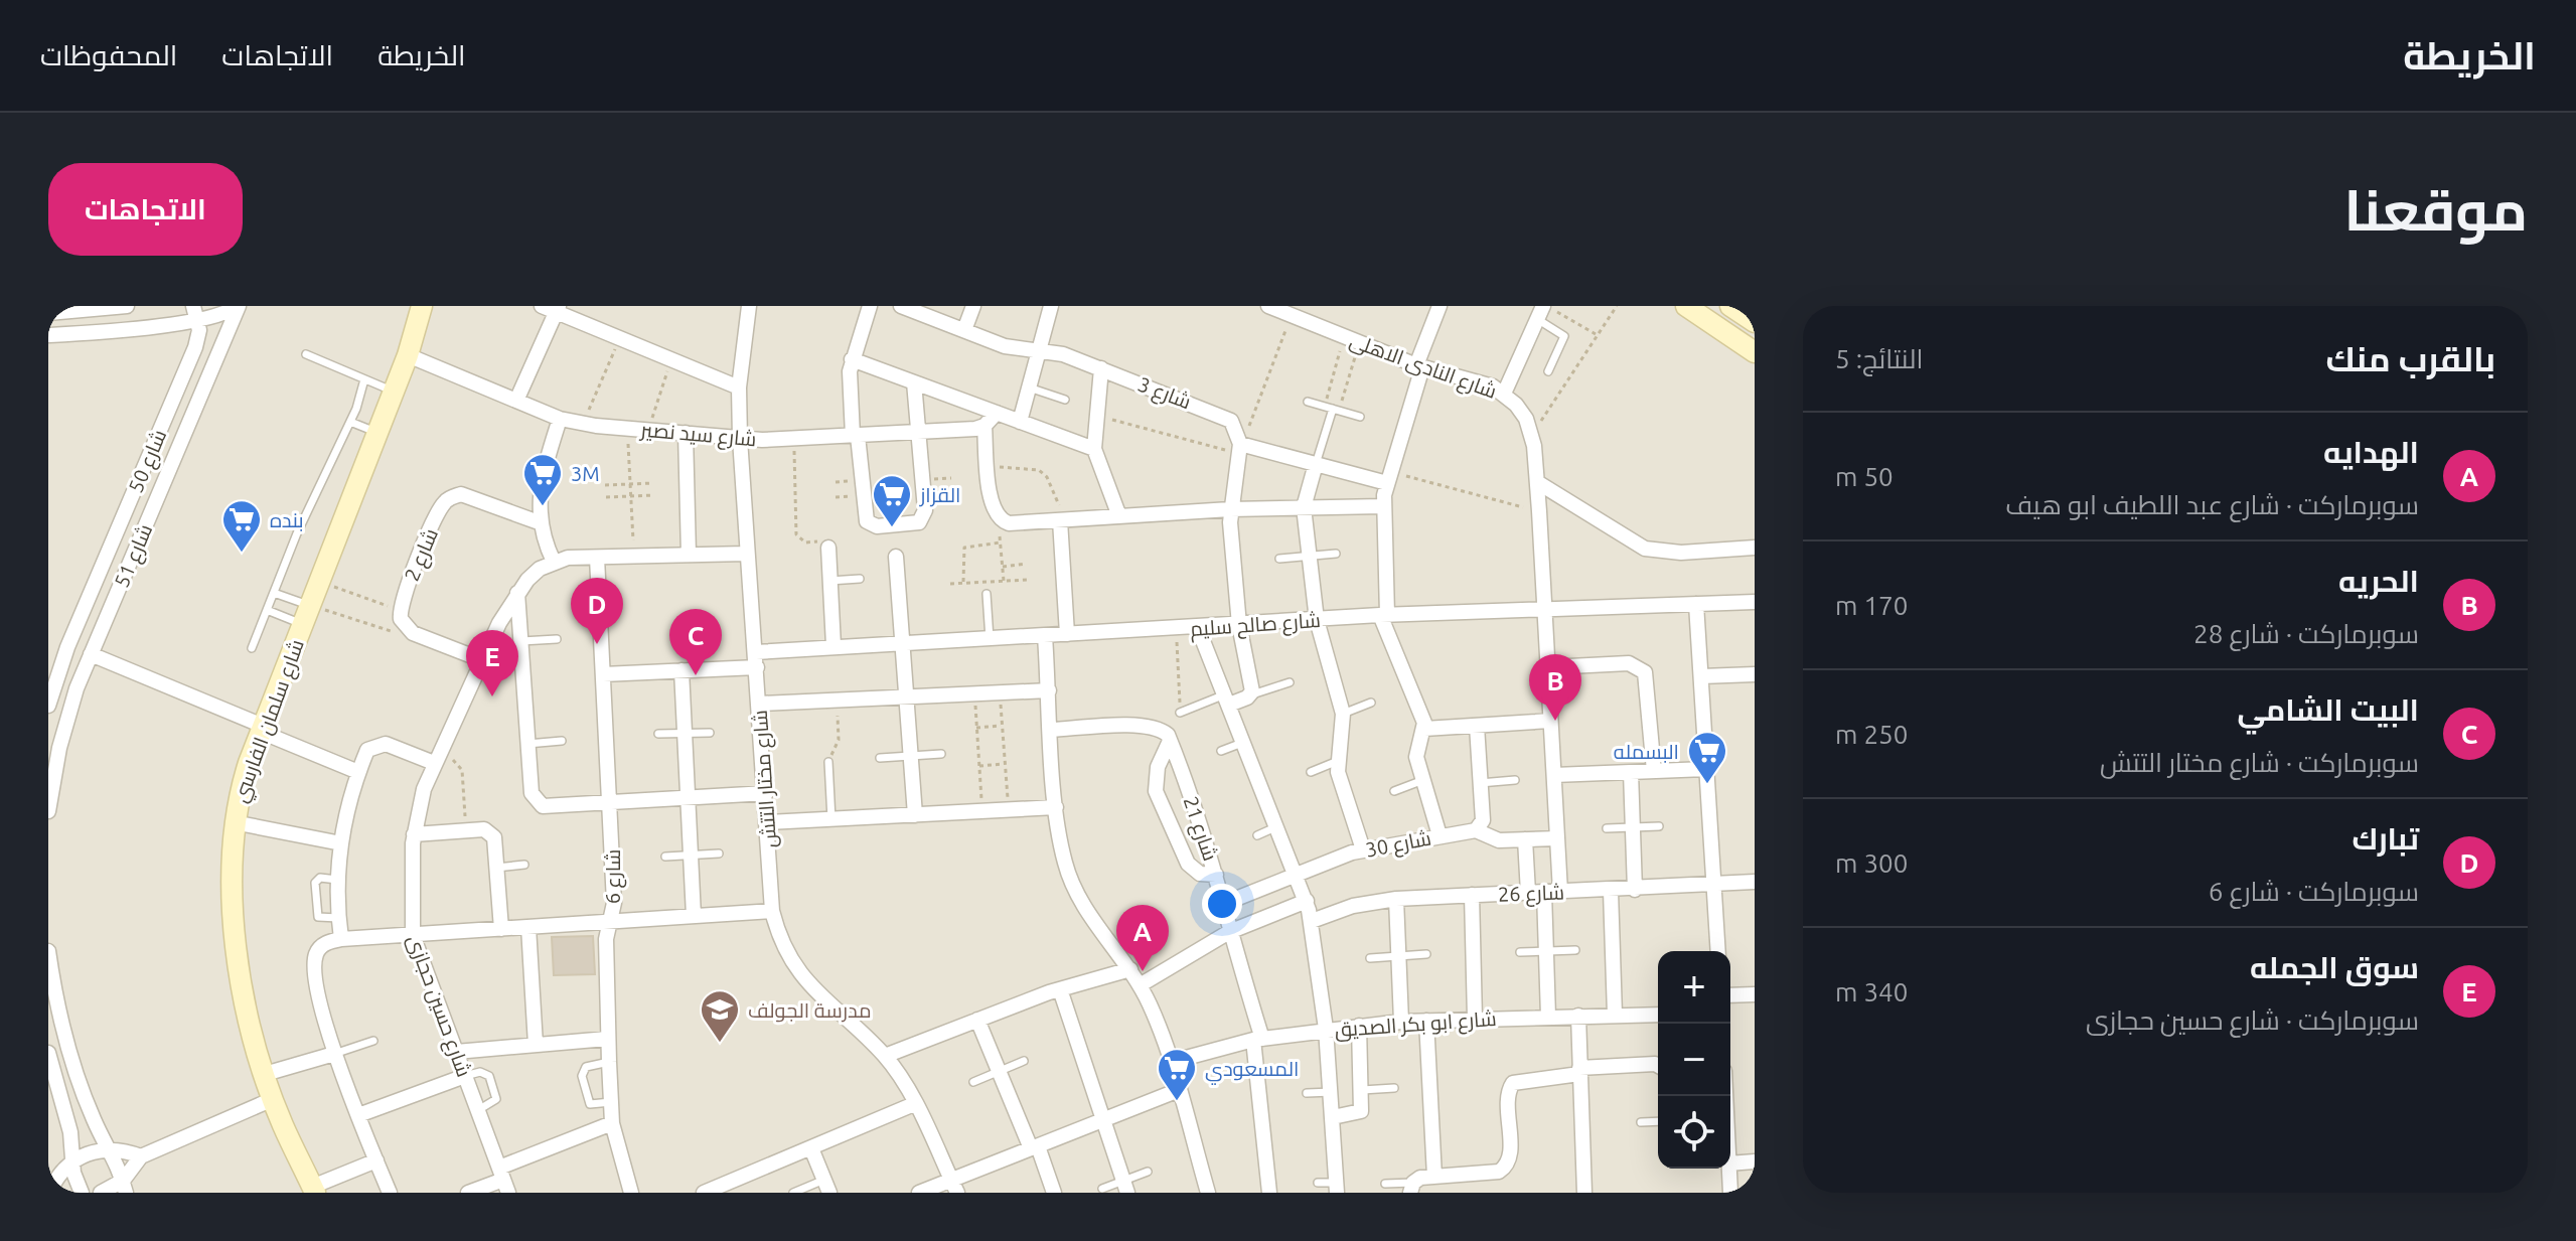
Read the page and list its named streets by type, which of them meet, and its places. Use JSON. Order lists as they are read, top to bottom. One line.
{"streets":{"street":["شارع النادى الاهلى","شارع 3","شارع سيد نصير","شارع 50","شارع 2","شارع 51","شارع صالح سليم","شارع سلمان الفارسي","شارع مختار التتش","شارع 21","شارع 30","شارع 6","شارع 26","شارع حسين حجازى","شارع ابو بكر الصديق"]},"crossings":[["شارع النادى الاهلى","شارع صالح سليم"],["شارع النادى الاهلى","شارع 26"],["شارع سيد نصير","شارع سلمان الفارسي"],["شارع سيد نصير","شارع مختار التتش"],["شارع صالح سليم","شارع مختار التتش"],["شارع 21","شارع 30"],["شارع 21","شارع ابو بكر الصديق"]],"places":{"supermarket":["3M","القزاز","بنده","البسمله","المسعودي"],"school or university":["مدرسة الجولف"]},"page":{"header":"الخريطة","nav":["الخريطة","الاتجاهات","المحفوظات"],"title":"موقعنا","buttons":"الاتجاهات","heading":["بالقرب منك","النتائج: 5"],"list":[{"mark":"A","name":"الهدايه","note":"سوبرماركت · شارع عبد اللطيف ابو هيف","value":"50 m"},{"mark":"B","name":"الحريه","note":"سوبرماركت · شارع 28","value":"170 m"},{"mark":"C","name":"البيت الشامي","note":"سوبرماركت · شارع مختار التتش","value":"250 m"},{"mark":"D","name":"تبارك","note":"سوبرماركت · شارع 6","value":"300 m"},{"mark":"E","name":"سوق الجمله","note":"سوبرماركت · شارع حسين حجازى","value":"340 m"}],"pins":["D","C","E","B","A"],"map_buttons":["+","−"]}}
